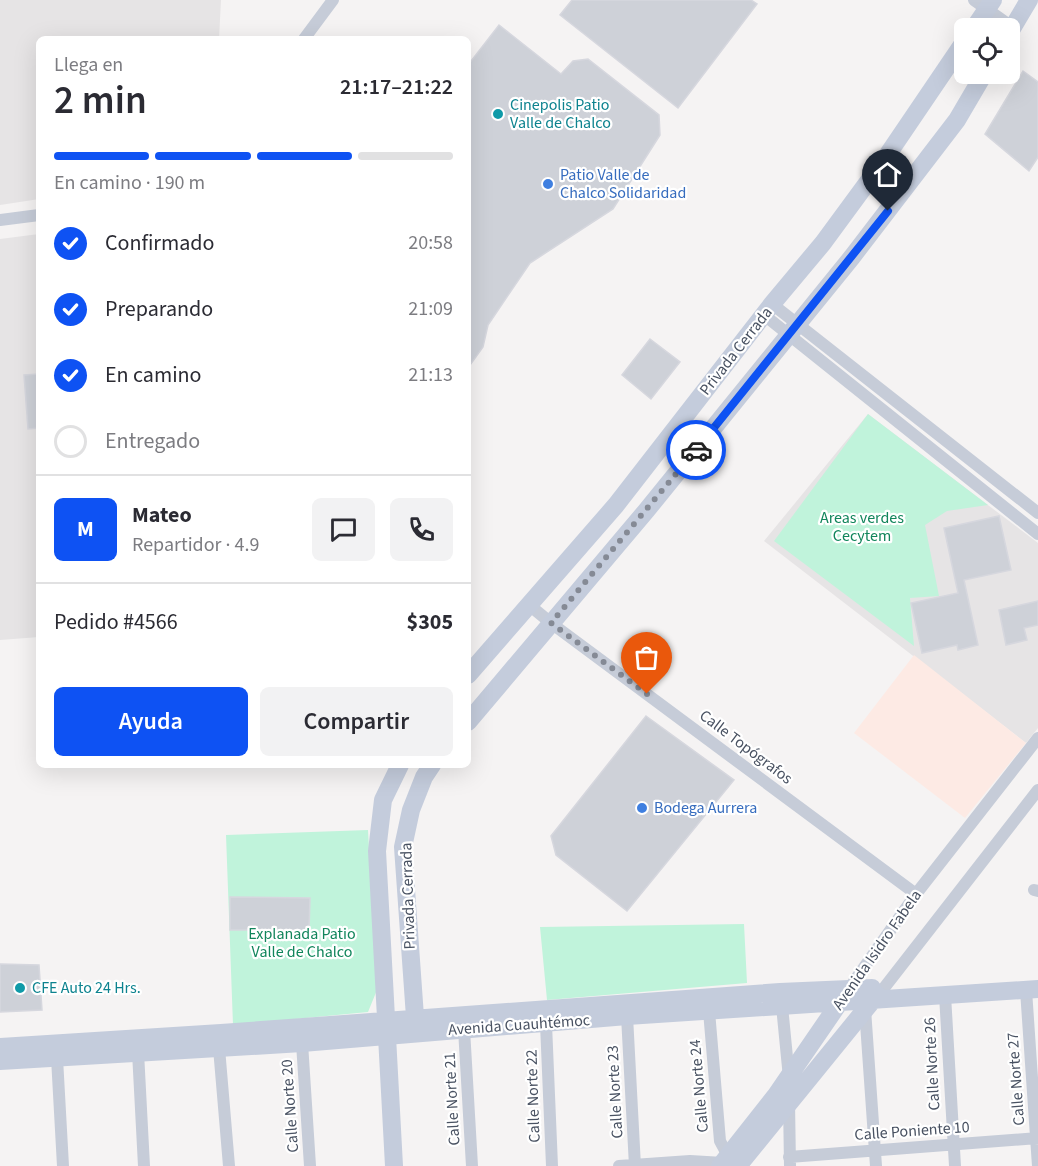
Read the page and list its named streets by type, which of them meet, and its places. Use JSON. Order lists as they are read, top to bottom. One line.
{"streets":{"street":["Privada Cerrada","Calle Topógrafos","Avenida Isidro Fabela","Avenida Cuauhtémoc","Calle Norte 26","Calle Norte 27","Calle Norte 24","Calle Norte 23","Calle Norte 22","Calle Norte 21","Calle Norte 20","Calle Poniente 10"]},"crossings":[["Privada Cerrada","Calle Topógrafos"],["Privada Cerrada","Avenida Cuauhtémoc"],["Calle Topógrafos","Avenida Isidro Fabela"],["Avenida Isidro Fabela","Avenida Cuauhtémoc"],["Avenida Isidro Fabela","Calle Norte 24"],["Avenida Cuauhtémoc","Calle Norte 26"],["Avenida Cuauhtémoc","Calle Norte 27"],["Avenida Cuauhtémoc","Calle Norte 24"],["Avenida Cuauhtémoc","Calle Norte 23"],["Avenida Cuauhtémoc","Calle Norte 22"],["Avenida Cuauhtémoc","Calle Norte 21"],["Avenida Cuauhtémoc","Calle Norte 20"],["Calle Norte 26","Calle Poniente 10"],["Calle Norte 27","Calle Poniente 10"]],"parks":["Areas verdes Cecytem","Explanada Patio Valle de Chalco"],"places":["Cinepolis Patio Valle de Chalco","Patio Valle de Chalco Solidaridad","Bodega Aurrera","CFE Auto 24 Hrs."],"page":{"heading":["2 min","Llega en","21:17–21:22"],"panel":["Mateo","Repartidor · 4.9","Pedido #4566","$305"],"bar":"En camino · 190 m","list":[["Confirmado","20:58"],["Preparando","21:09"],["En camino","21:13"],"Entregado"],"round":"M","buttons":["Ayuda","Compartir"]}}
